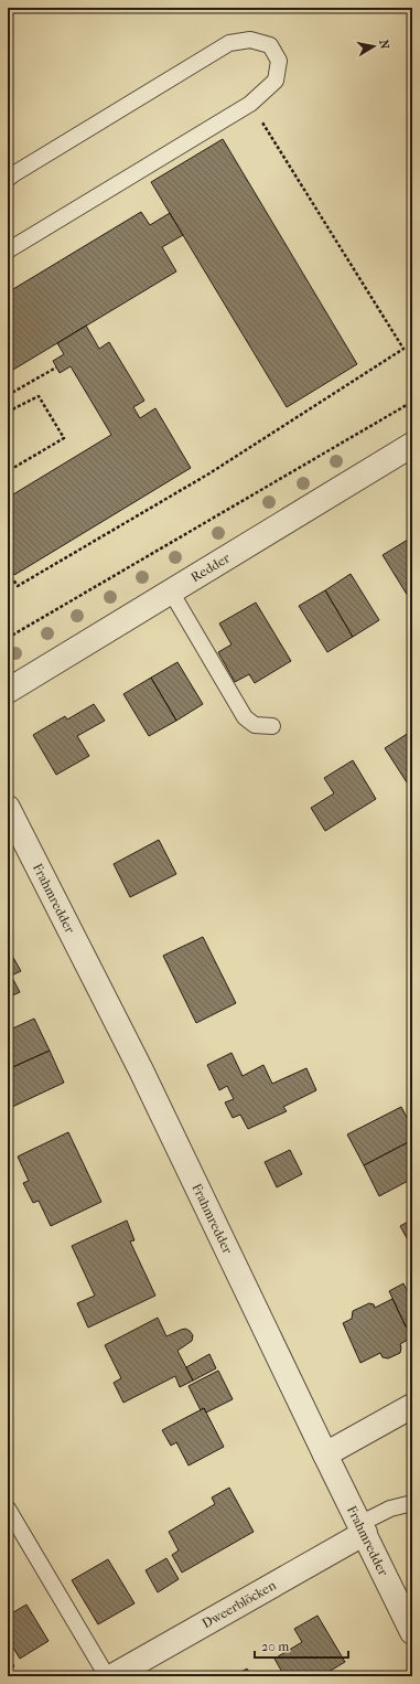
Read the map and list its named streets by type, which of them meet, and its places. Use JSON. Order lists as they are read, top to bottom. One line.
{"streets":{"street":["Redder","Frahmredder","Dweerblöcken"]},"crossings":[["Frahmredder","Dweerblöcken"]],"scale_bar":"20 m","north":"right"}
